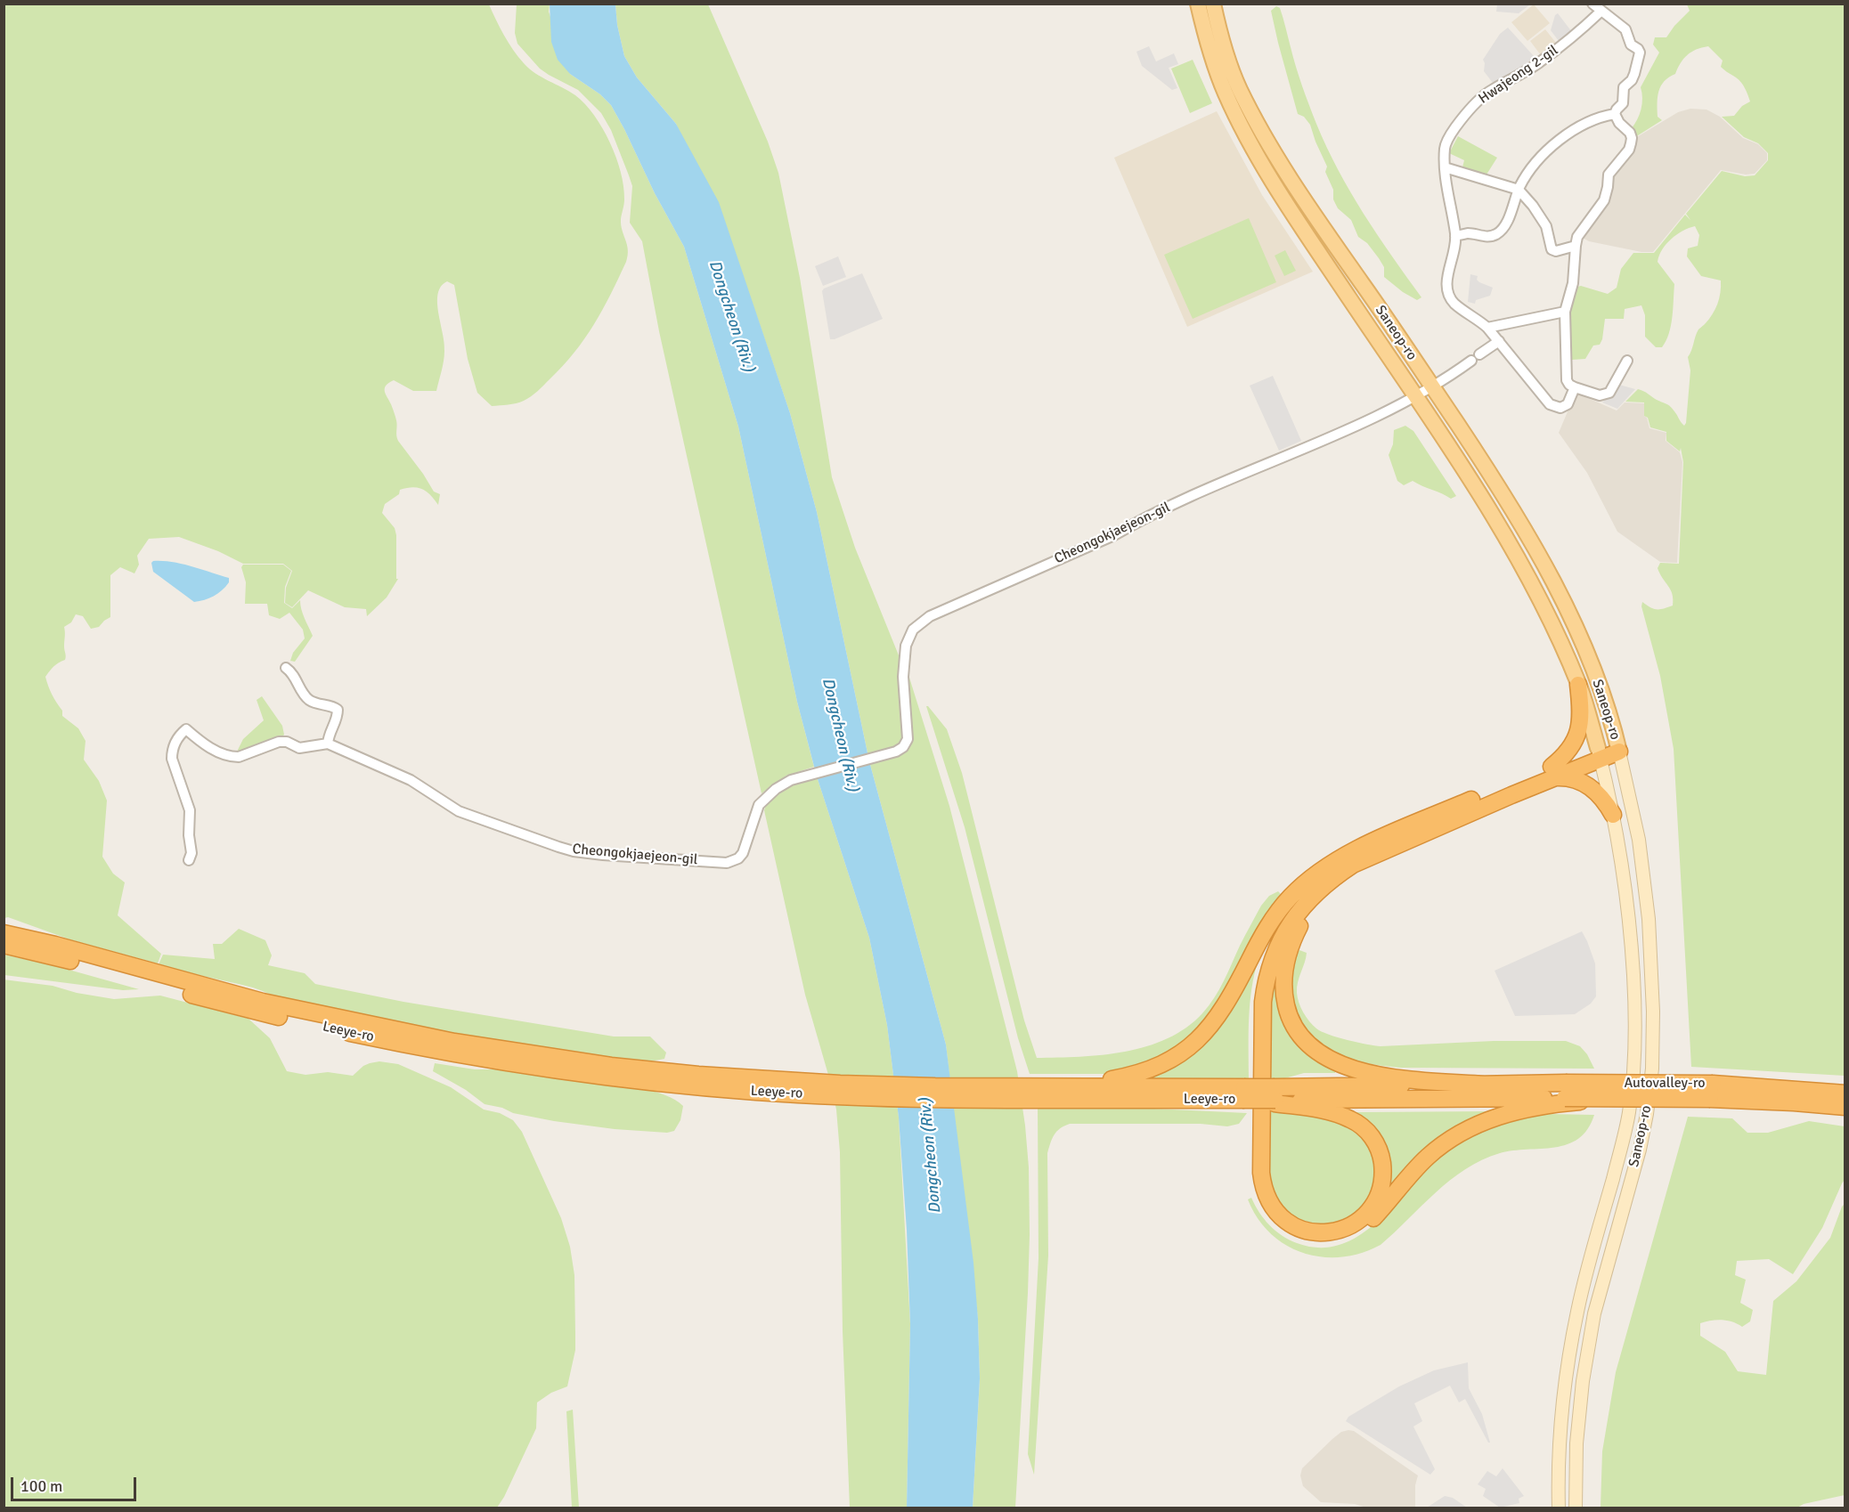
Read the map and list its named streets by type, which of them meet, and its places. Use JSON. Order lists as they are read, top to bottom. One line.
{"streets":{"highway":["Leeye-ro","Autovalley-ro"],"main road":["Saneop-ro"],"street":["Hwajeong 2-gil","Cheongokjaejeon-gil"]},"crossings":[["Saneop-ro","Cheongokjaejeon-gil"]],"water":["Dongcheon (Riv.)"],"scale_bar":"100 m"}
